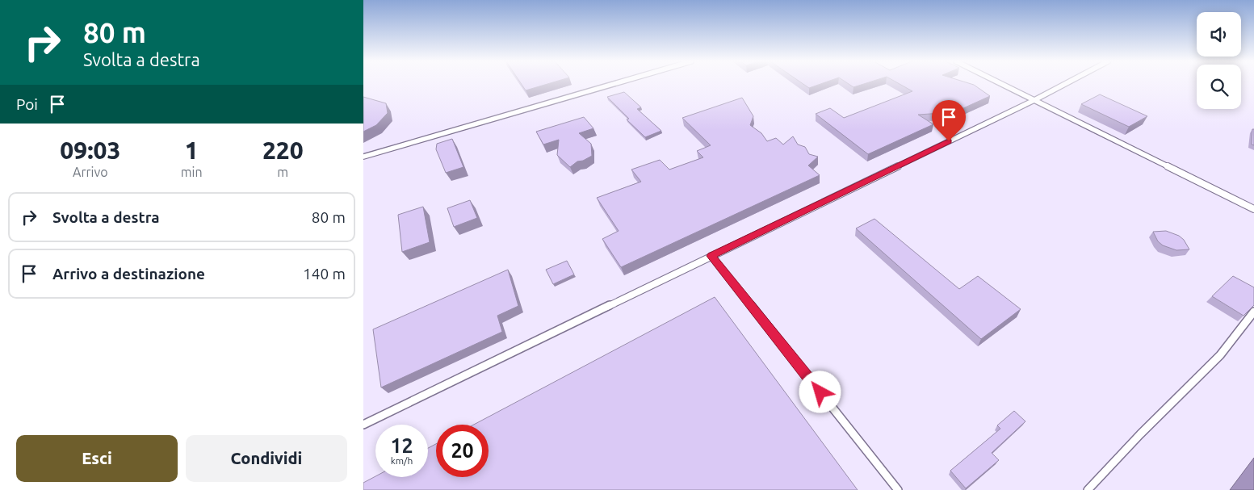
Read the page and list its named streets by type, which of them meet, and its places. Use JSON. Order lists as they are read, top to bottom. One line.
{"page":{"turn":["80 m","Svolta a destra"],"then":"Poi","eta":["09:03","Arrivo","1","min","220","m"],"list":[{"name":"Svolta a destra","value":"80 m"},{"name":"Arrivo a destinazione","value":"140 m"}],"speed":"12 km/h","limit":"20","buttons":["Esci","Condividi"]}}
